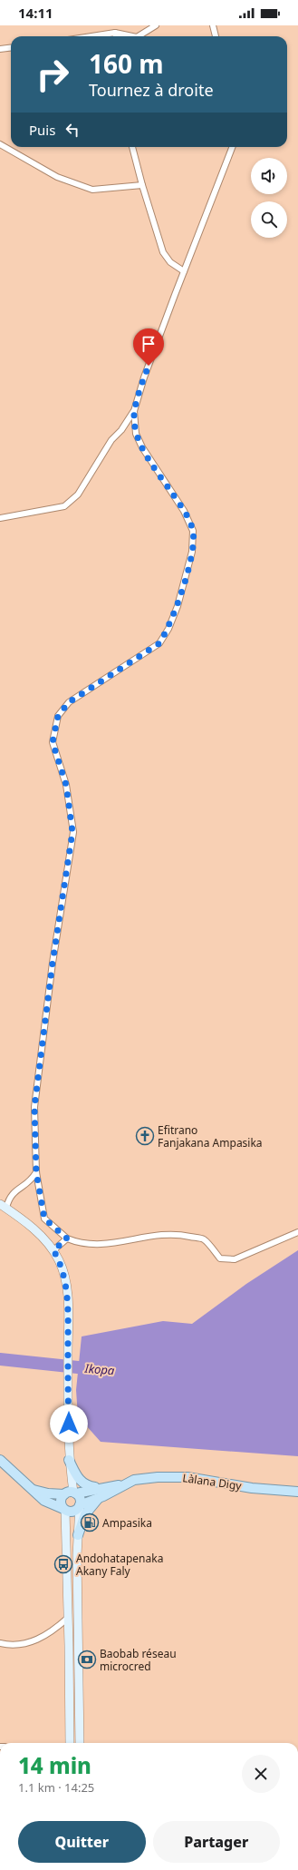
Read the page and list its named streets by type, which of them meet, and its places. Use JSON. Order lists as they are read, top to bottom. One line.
{"streets":{"main road":["Làlana Digy"]},"water":["Ikopa"],"places":{"church":["Efitrano Fanjakana Ampasika"],"fuel station":["Ampasika"],"bus stop":["Andohatapenaka Akany Faly"],"bank":["Baobab réseau microcred"]},"page":{"status":"14:11","turn":["160 m","Tournez à droite"],"then":"Puis","heading":["14 min","1.1 km · 14:25"],"buttons":["Quitter","Partager"]}}
